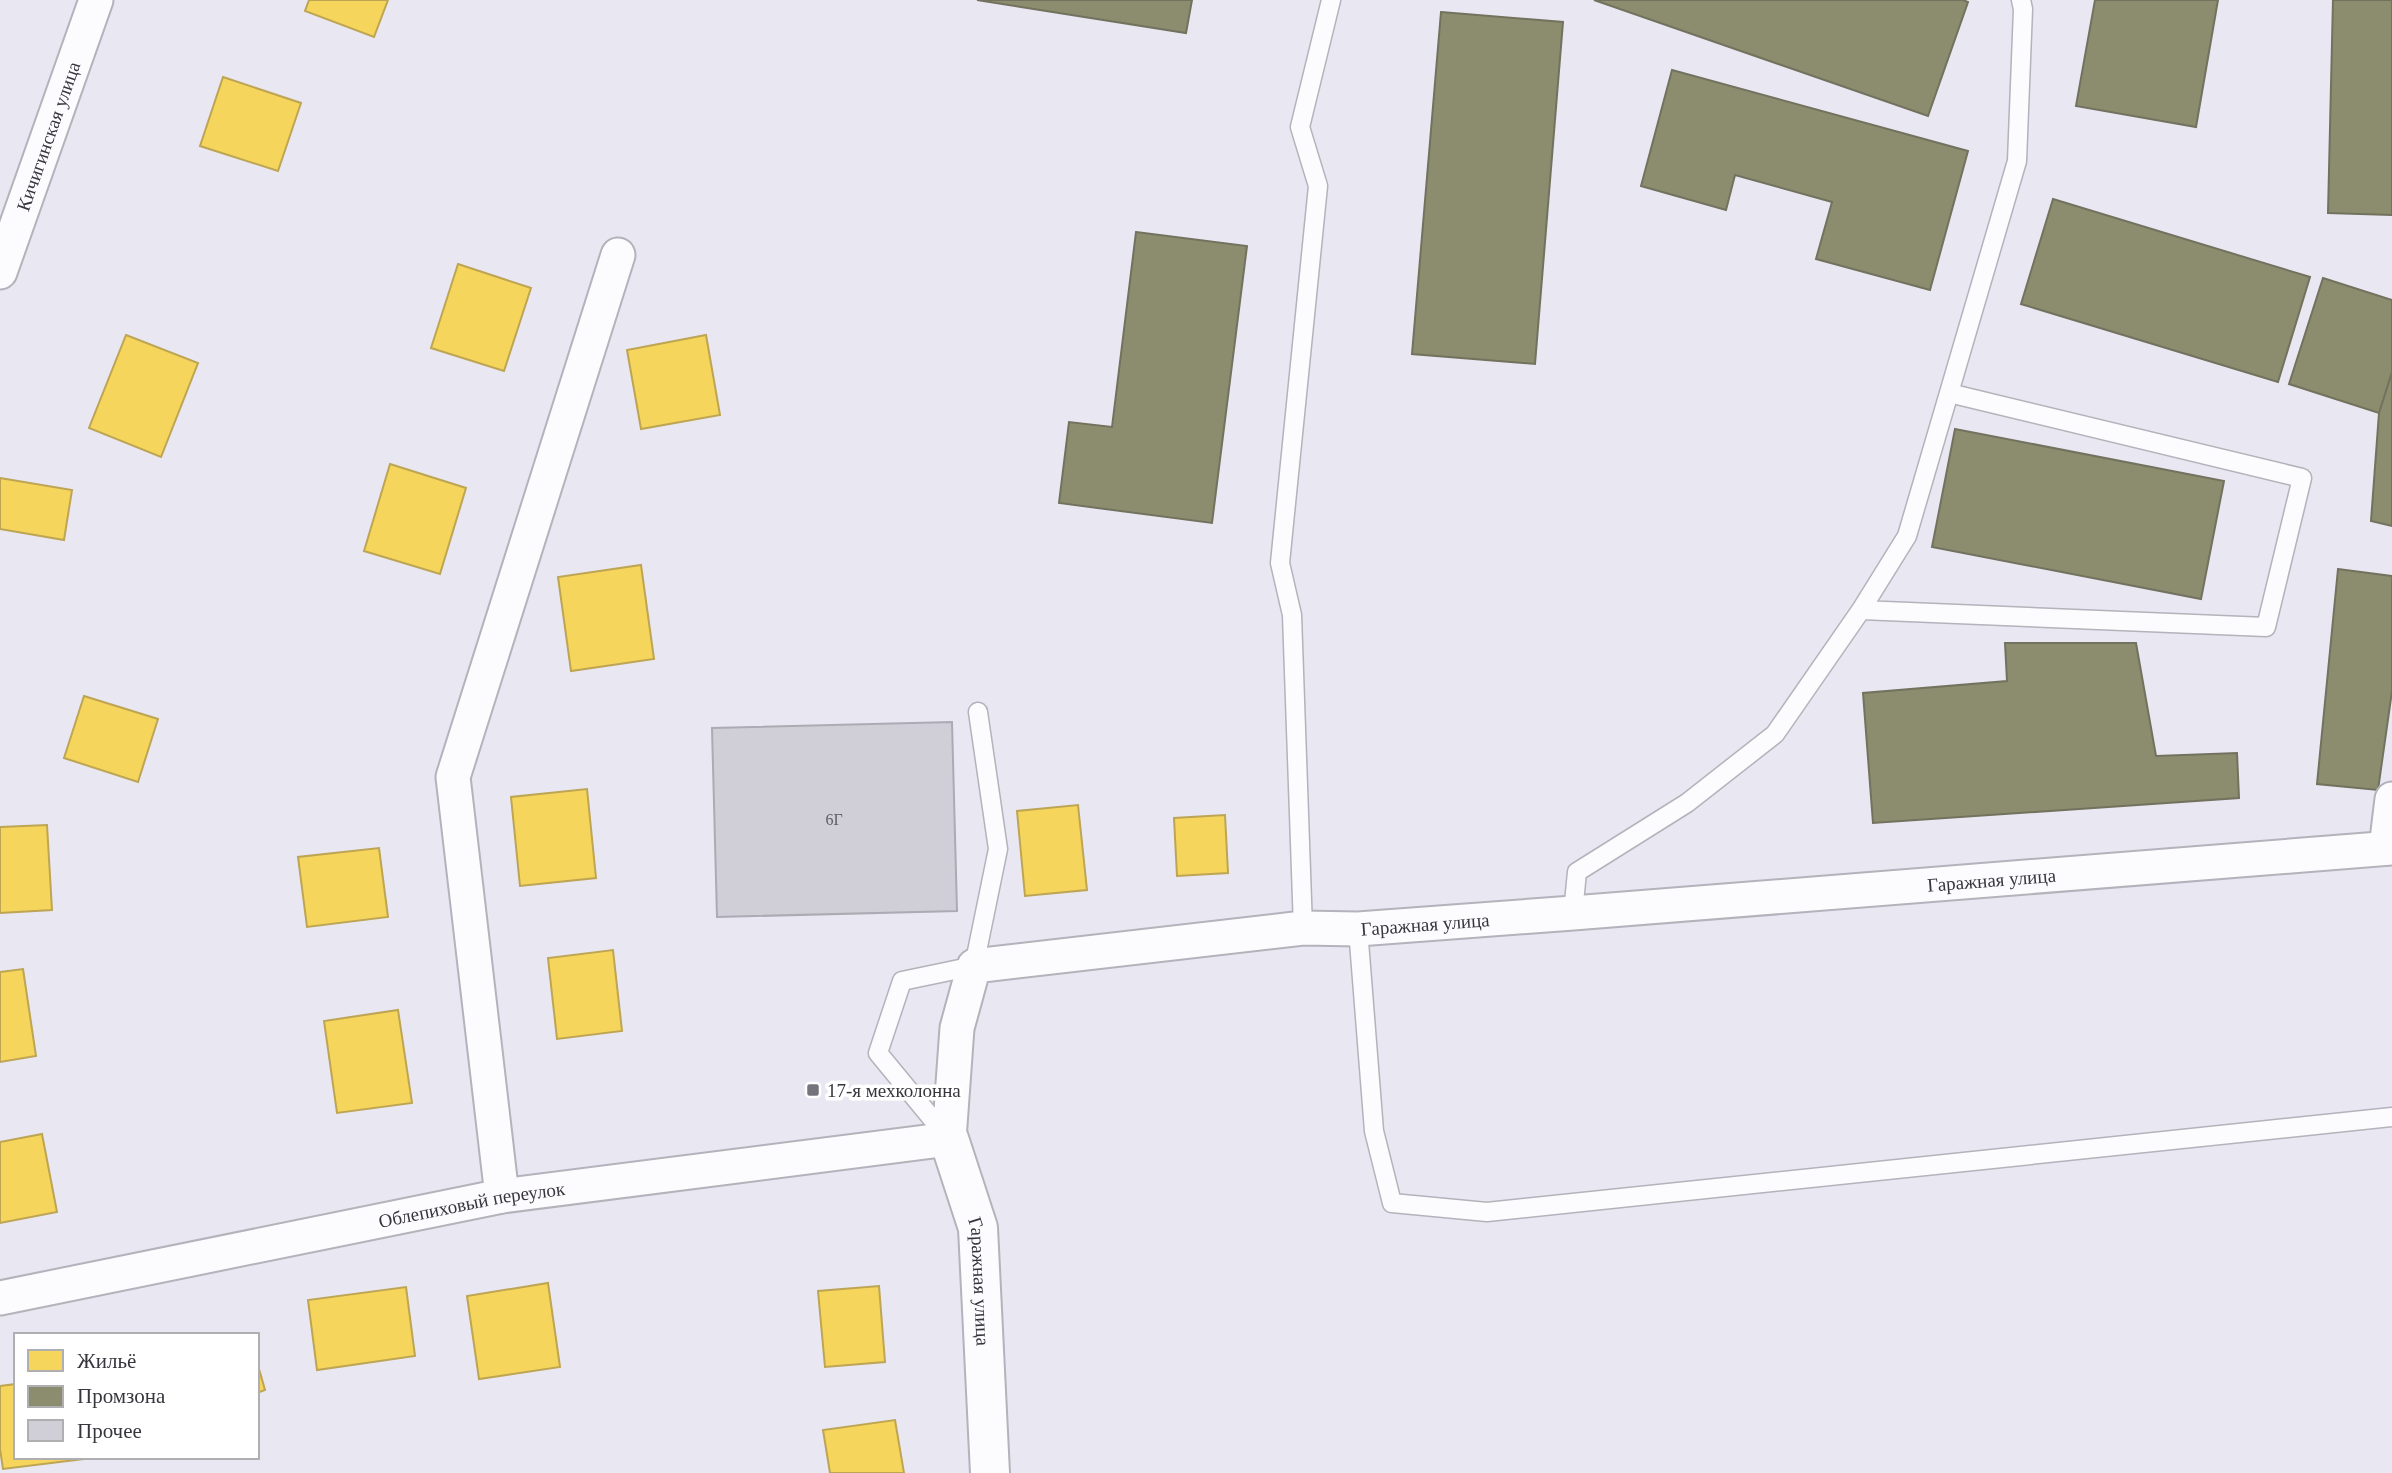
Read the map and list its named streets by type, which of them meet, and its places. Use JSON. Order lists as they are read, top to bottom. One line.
{"streets":{"street":["Кичигинская улица","Гаражная улица","Облепиховый переулок"]},"crossings":[["Гаражная улица","Облепиховый переулок"]],"places":{"transit":["17-я мехколонна"]},"house_numbers":["6Г"],"legend":["Жильё","Промзона","Прочее"]}
